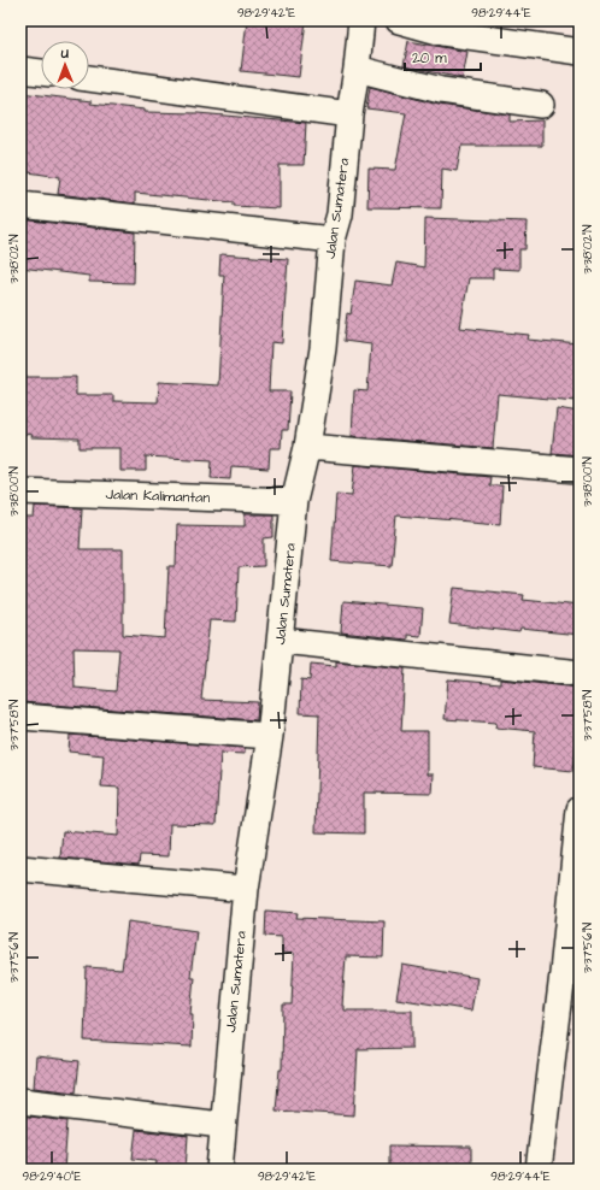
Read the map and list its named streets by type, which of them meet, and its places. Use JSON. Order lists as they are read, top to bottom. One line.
{"streets":{"street":["Jalan Sumatera","Jalan Kalimantan"]},"crossings":[["Jalan Sumatera","Jalan Kalimantan"]],"scale_bar":"20 m","north":"top","coordinates":["98°29'42\"E","98°29'44\"E","3°38'02\"N","3°38'00\"N","3°37'58\"N","3°37'56\"N","98°29'40\"E"]}
